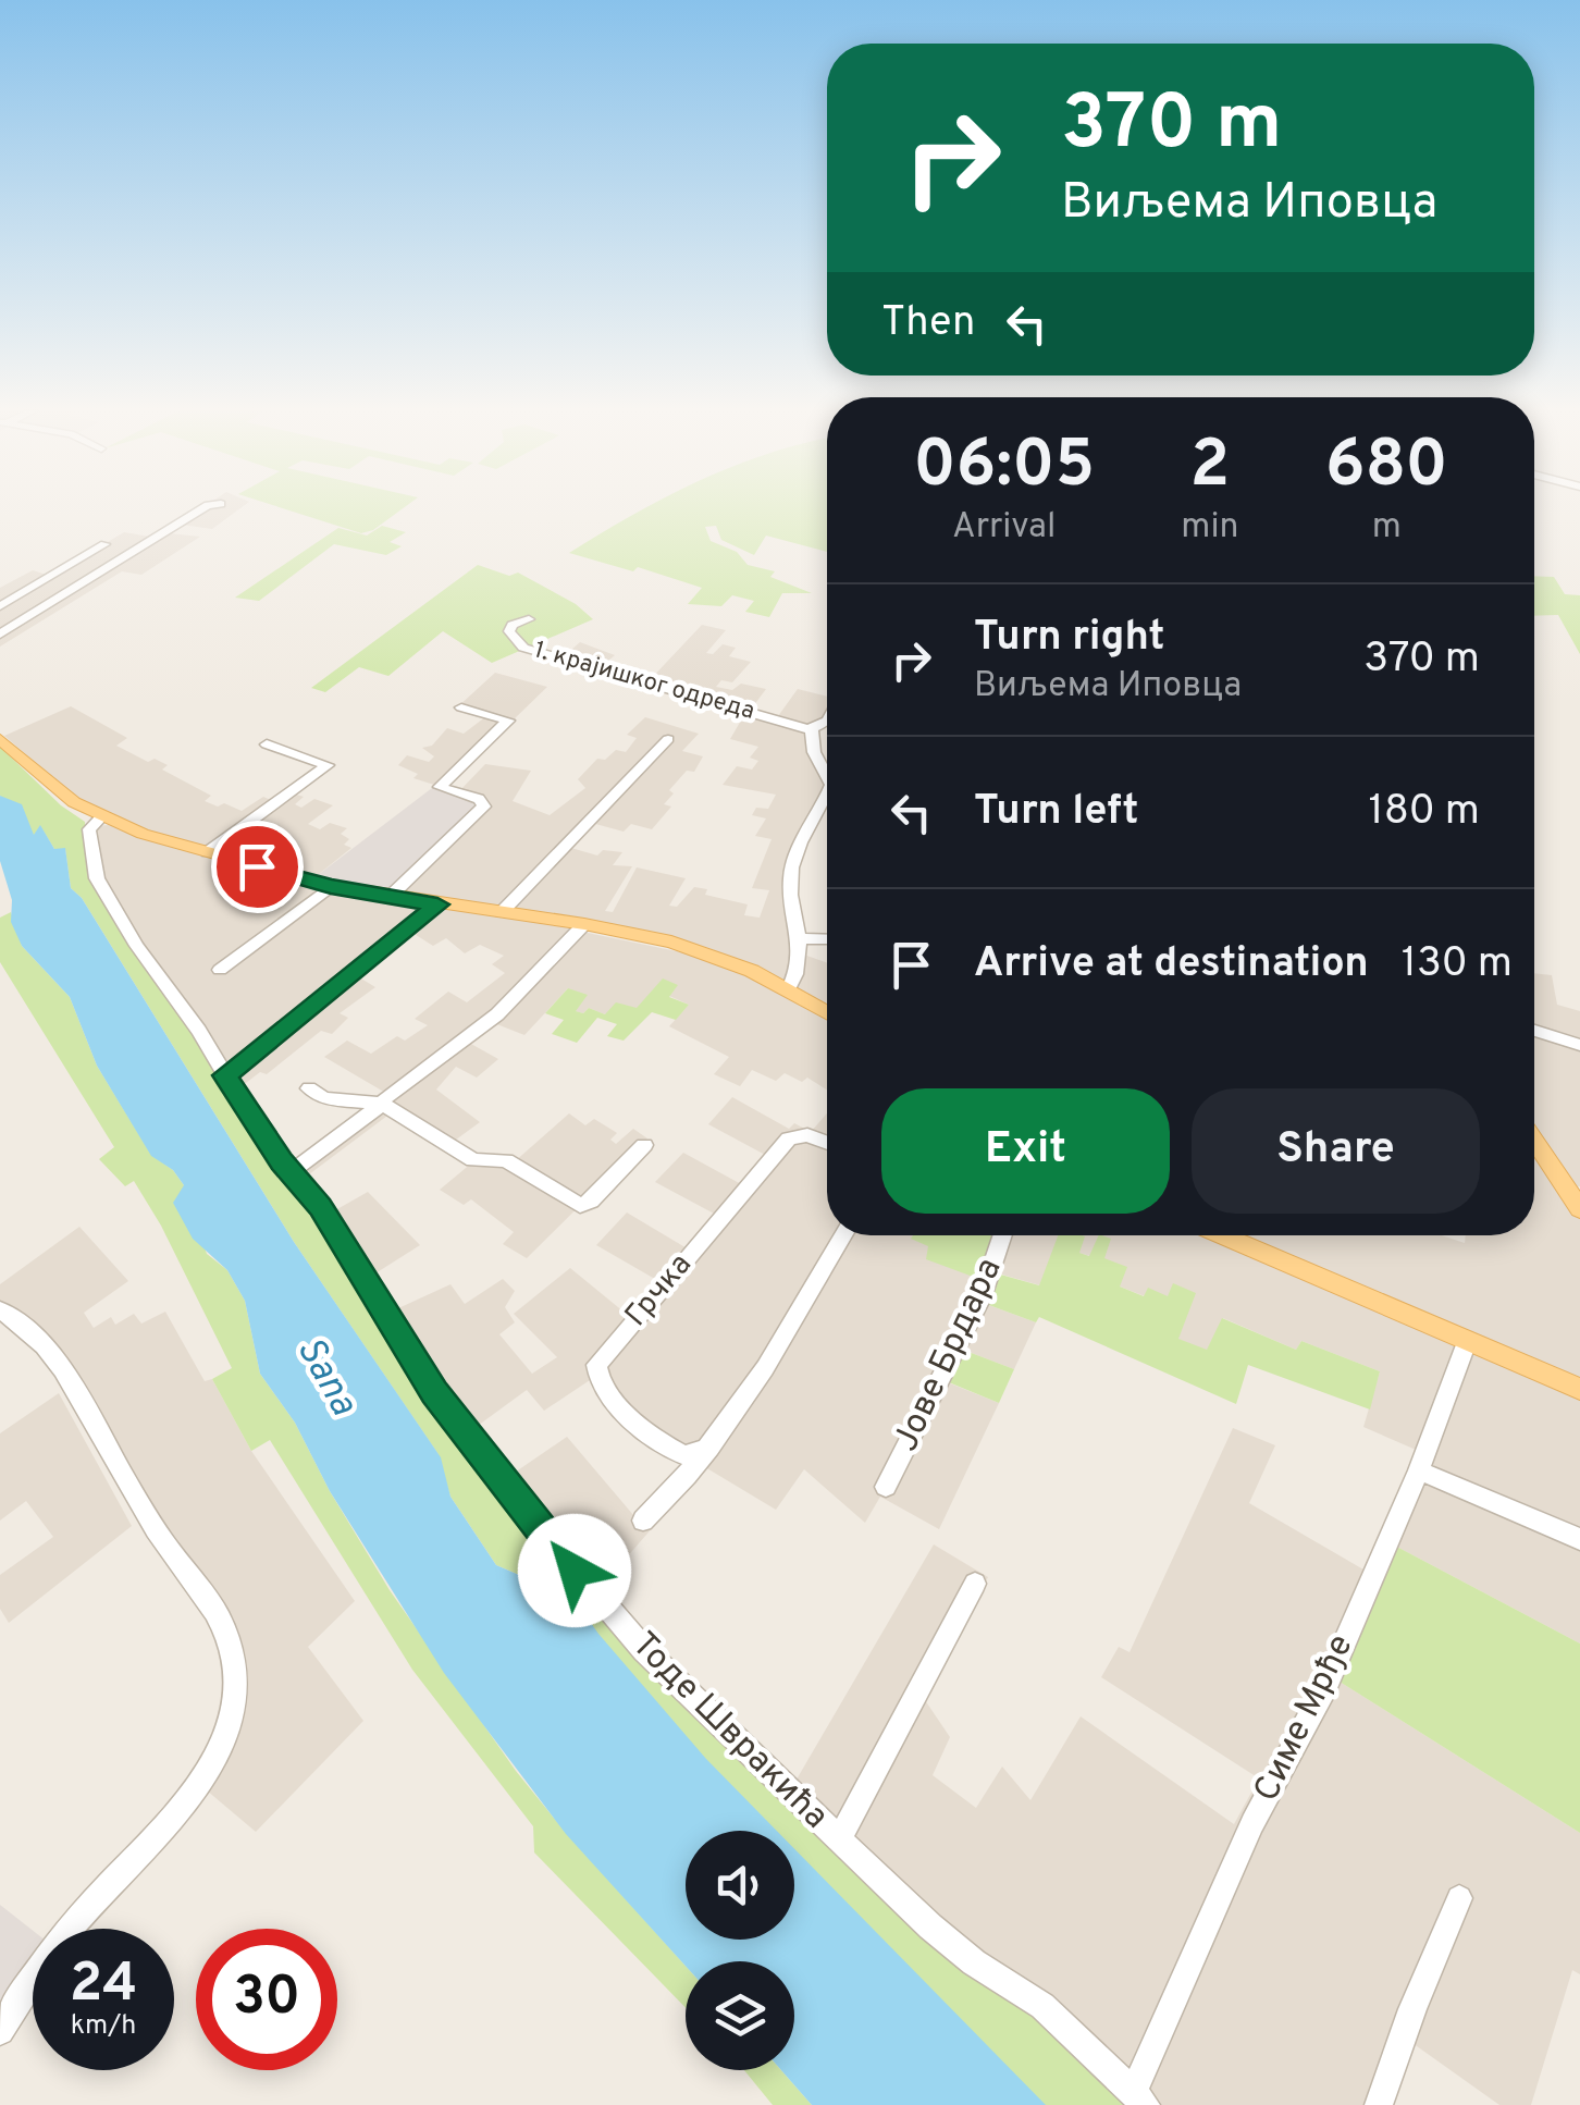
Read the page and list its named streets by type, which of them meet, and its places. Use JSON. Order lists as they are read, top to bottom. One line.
{"streets":{"street":["1. крајишког одреда","Грчка","Јове Брдара","Симе Мрђе","Тоде Швракића"]},"crossings":[["Симе Мрђе","Тоде Швракића"]],"water":["Sana"],"page":{"turn":["370 m","Виљема Иповца"],"then":"Then","eta":["06:05","Arrival","2","min","680","m"],"list":[{"name":"Turn right","note":"Виљема Иповца","value":"370 m"},{"name":"Turn left","value":"180 m"},{"name":"Arrive at destination","value":"130 m"}],"buttons":["Exit","Share"],"speed":"24 km/h","limit":"30"}}
